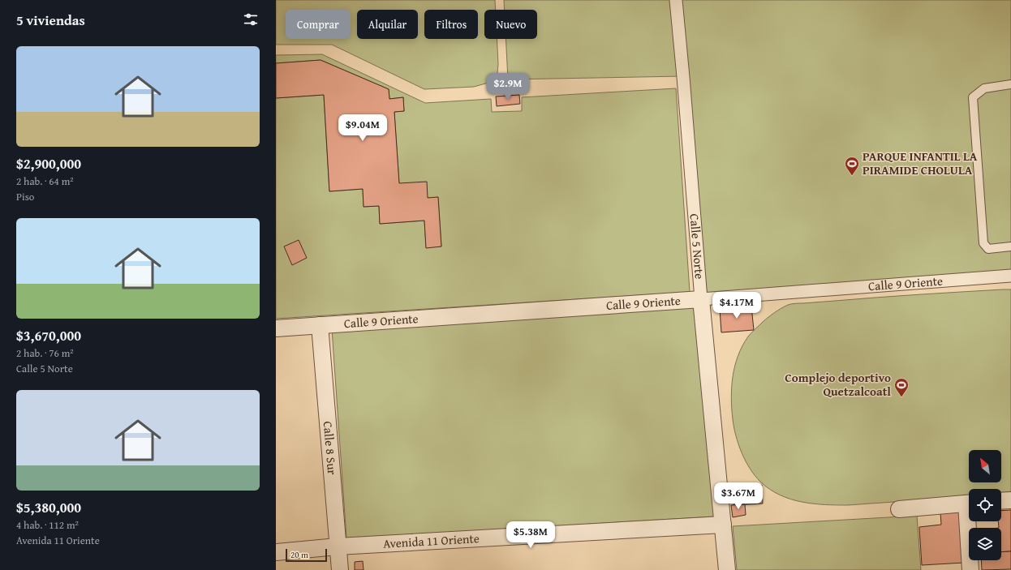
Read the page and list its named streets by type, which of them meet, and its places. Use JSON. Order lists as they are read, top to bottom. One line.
{"streets":{"street":["Calle 5 Norte","Calle 9 Oriente","Calle 8 Sur","Avenida 11 Oriente"]},"crossings":[["Calle 5 Norte","Calle 9 Oriente"],["Calle 5 Norte","Avenida 11 Oriente"],["Calle 9 Oriente","Calle 8 Sur"],["Calle 8 Sur","Avenida 11 Oriente"]],"places":{"sports":["PARQUE INFANTIL LA PIRAMIDE CHOLULA","Complejo deportivo Quetzalcoatl"]},"scale_bar":"20 m","north":"top left","page":{"heading":"5 viviendas","chip":["Comprar","Alquilar","Filtros","Nuevo"],"list":[{"name":"$2,900,000","note":"2 hab. · 64 m² · Piso"},{"name":"$3,670,000","note":"2 hab. · 76 m² · Calle 5 Norte"},{"name":"$5,380,000","note":"4 hab. · 112 m² · Avenida 11 Oriente"}],"price":["$2.9M","$9.04M","$4.17M","$3.67M","$5.38M"],"scale":"20 m"}}
